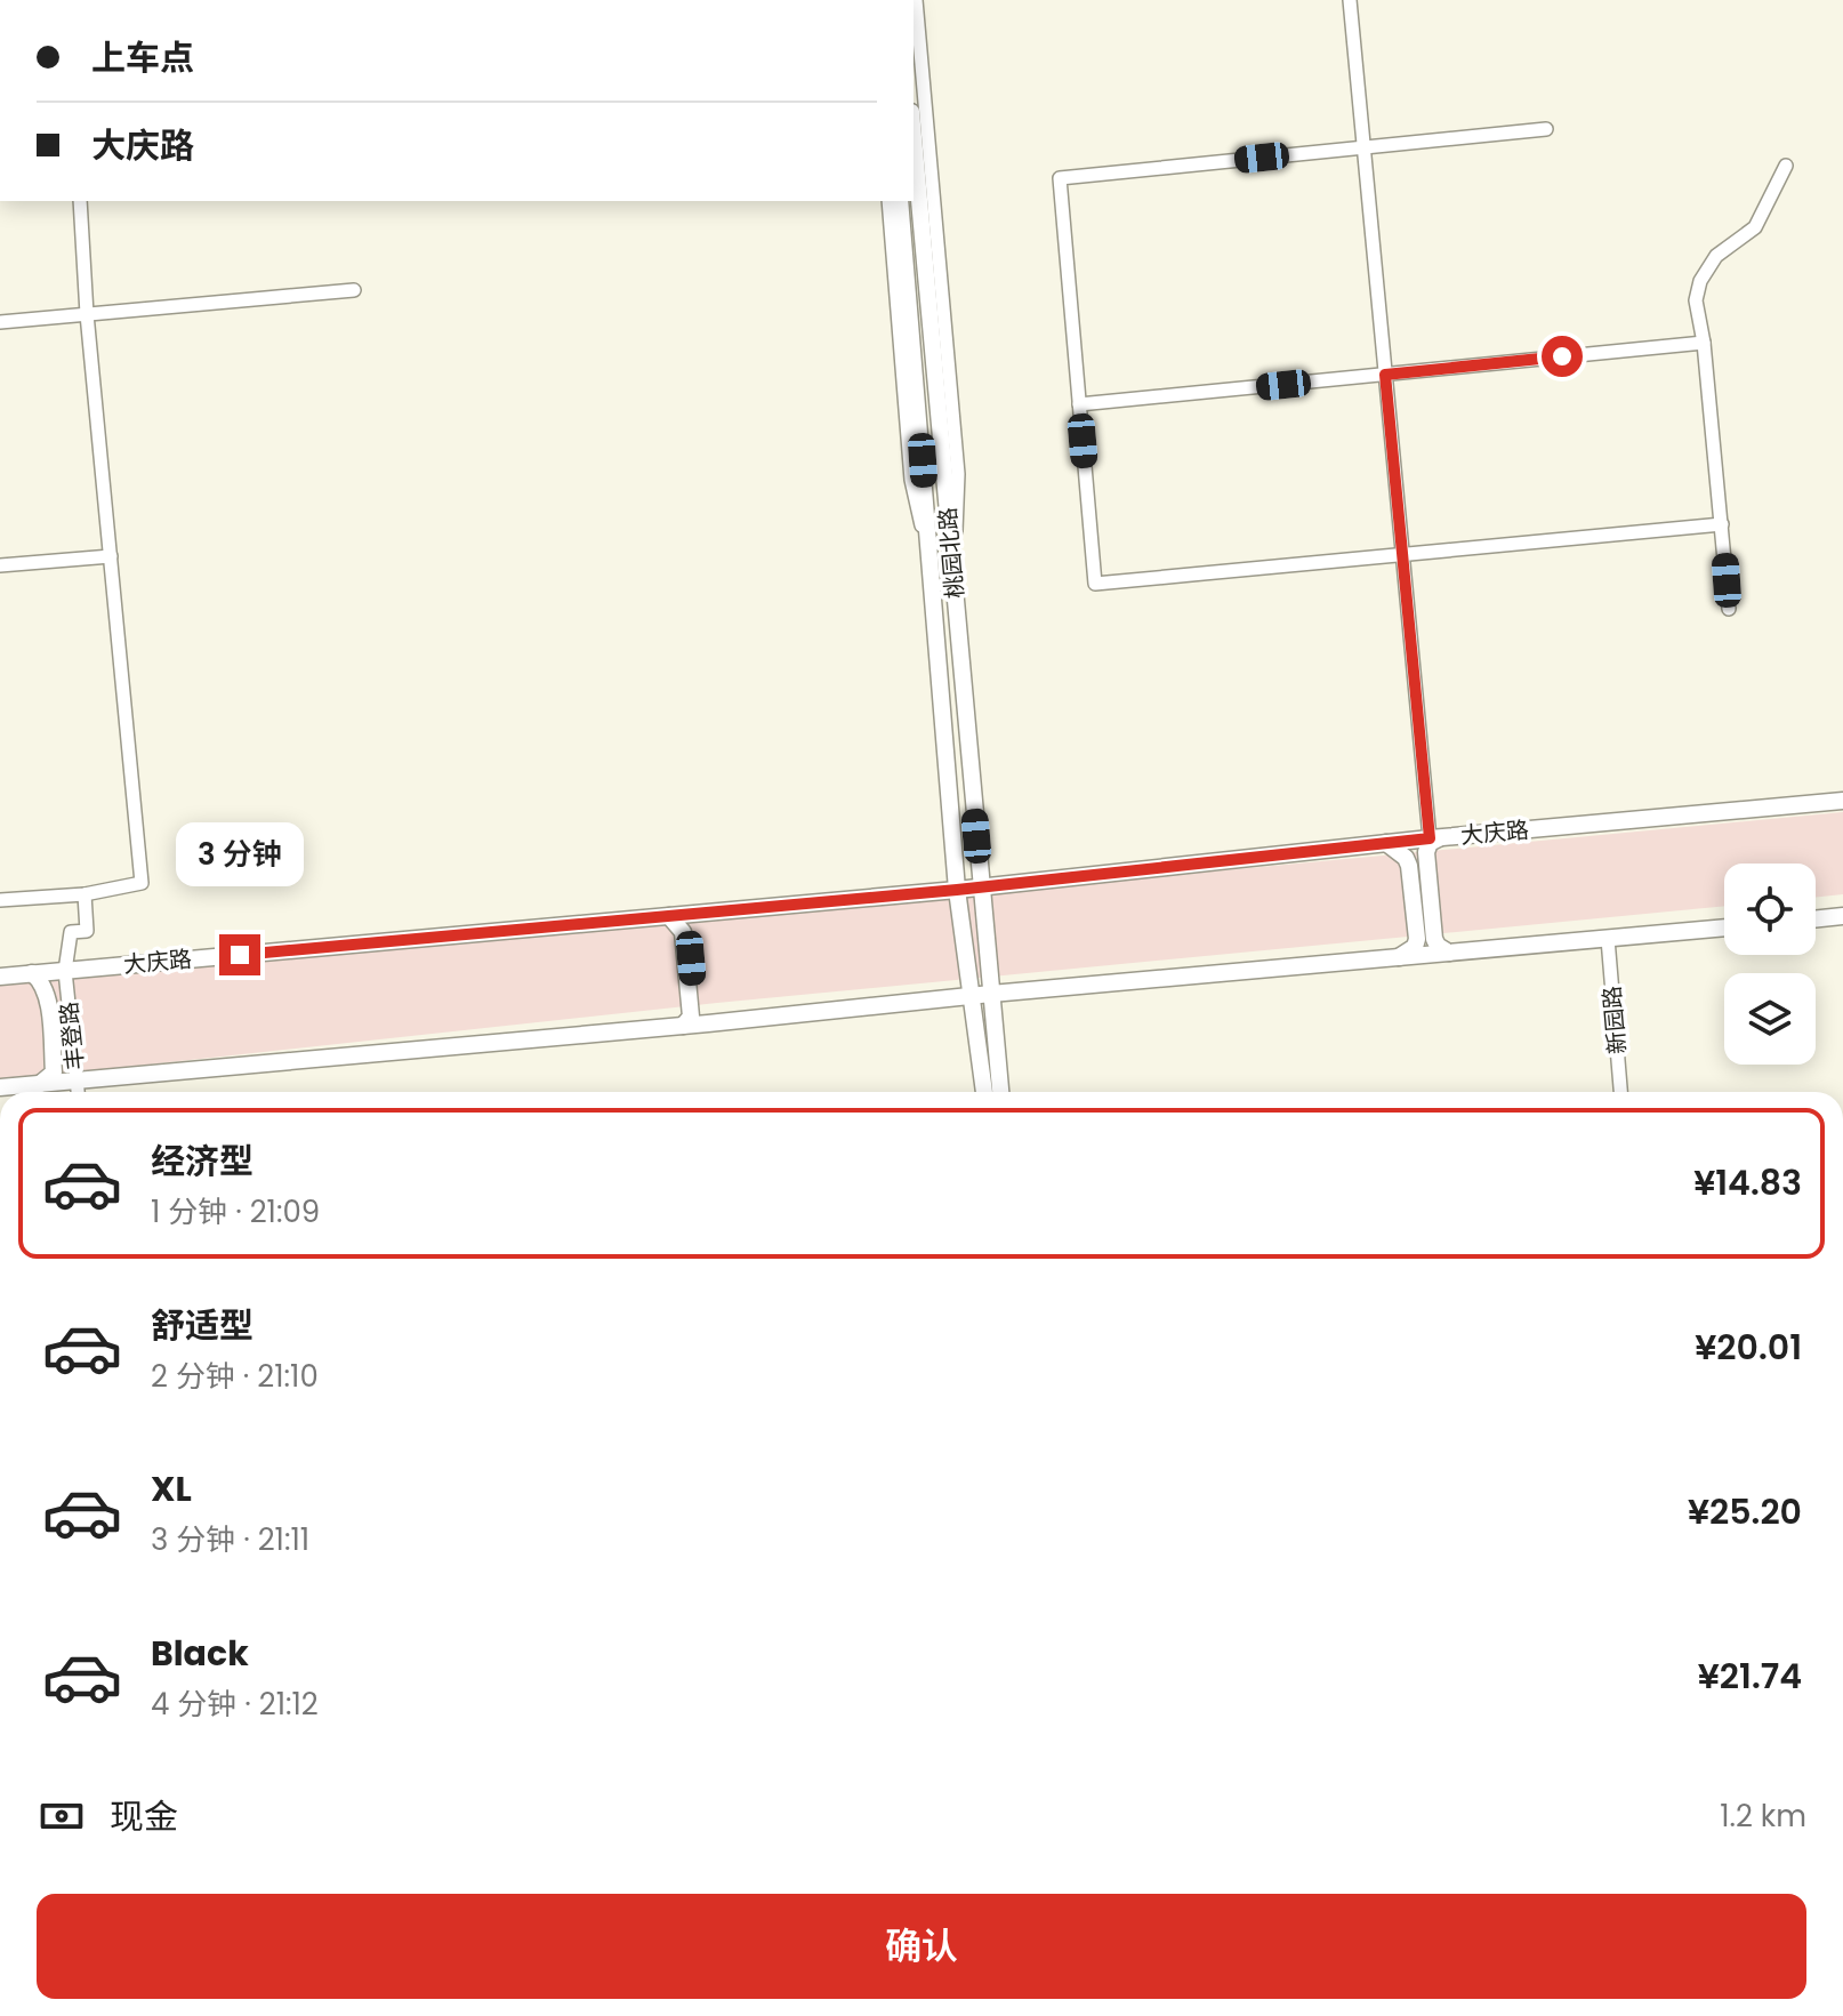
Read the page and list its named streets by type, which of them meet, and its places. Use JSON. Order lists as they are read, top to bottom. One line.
{"streets":{"main road":["桃园北路","大庆路"],"street":["新园路","丰登路"]},"crossings":[["桃园北路","大庆路"]],"page":{"banner":["上车点","大庆路"],"bubble":"3 分钟","list":[{"name":"经济型","note":"1 分钟 · 21:09","value":"¥14.83"},{"name":"舒适型","note":"2 分钟 · 21:10","value":"¥20.01"},{"name":"XL","note":"3 分钟 · 21:11","value":"¥25.20"},{"name":"Black","note":"4 分钟 · 21:12","value":"¥21.74"}],"pay":["现金","1.2 km"],"buttons":"确认"}}
